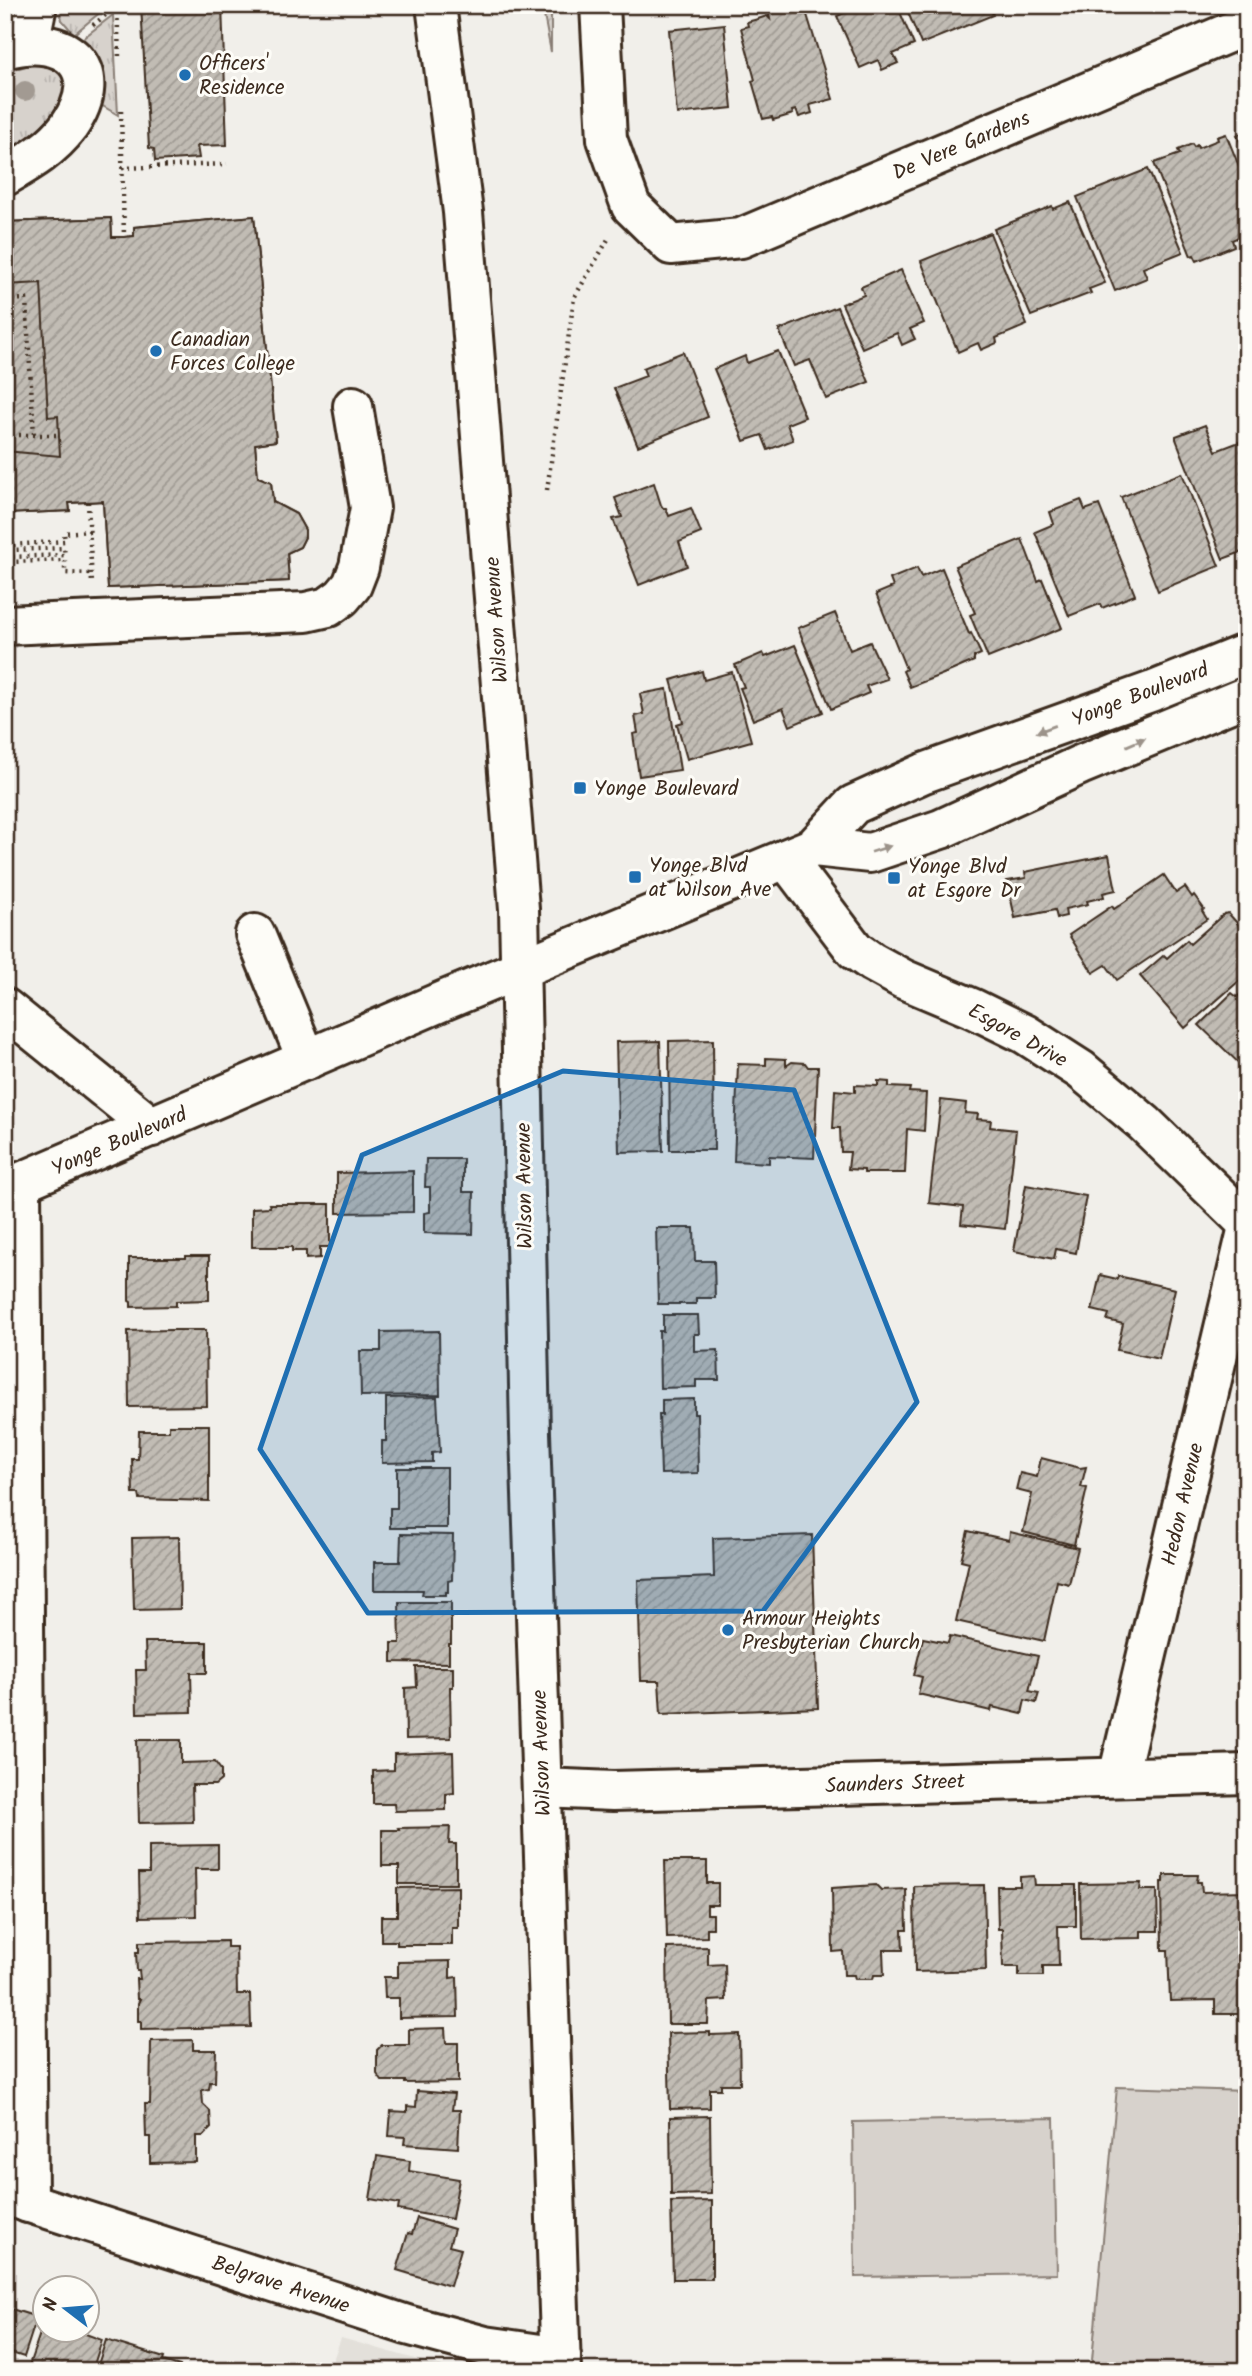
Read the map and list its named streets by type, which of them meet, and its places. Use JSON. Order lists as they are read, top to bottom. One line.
{"streets":{"street":["De Vere Gardens","Wilson Avenue","Yonge Boulevard","Esgore Drive","Hedon Avenue","Saunders Street","Belgrave Avenue"]},"crossings":[["Wilson Avenue","Yonge Boulevard"],["Wilson Avenue","Saunders Street"],["Wilson Avenue","Belgrave Avenue"],["Yonge Boulevard","Esgore Drive"],["Hedon Avenue","Saunders Street"]],"places":{"other":["Officers' Residence","Canadian Forces College","Armour Heights Presbyterian Church"],"transit":["Yonge Boulevard","Yonge Blvd at Wilson Ave","Yonge Blvd at Esgore Dr"]},"north":"left"}
